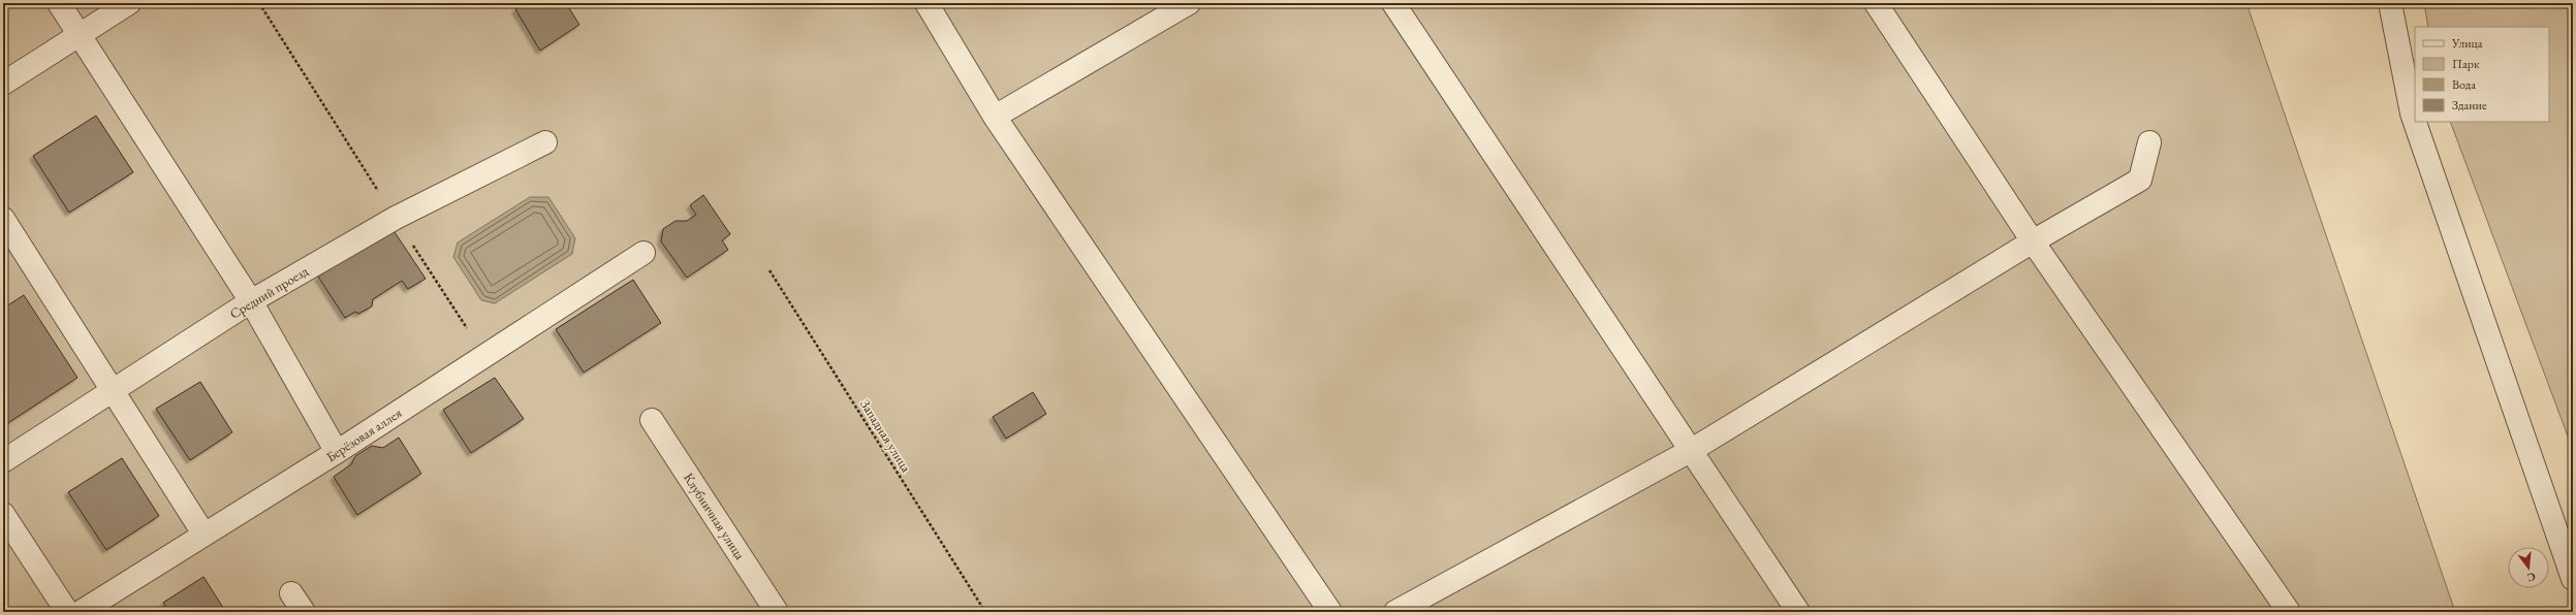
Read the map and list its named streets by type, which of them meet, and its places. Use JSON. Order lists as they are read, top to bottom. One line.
{"streets":{"street":["Средний проезд","Берёзовая аллея","Клубничная улица"],"path":["Западная улица"]},"legend":["Улица","Парк","Вода","Здание"],"north":"bottom"}
